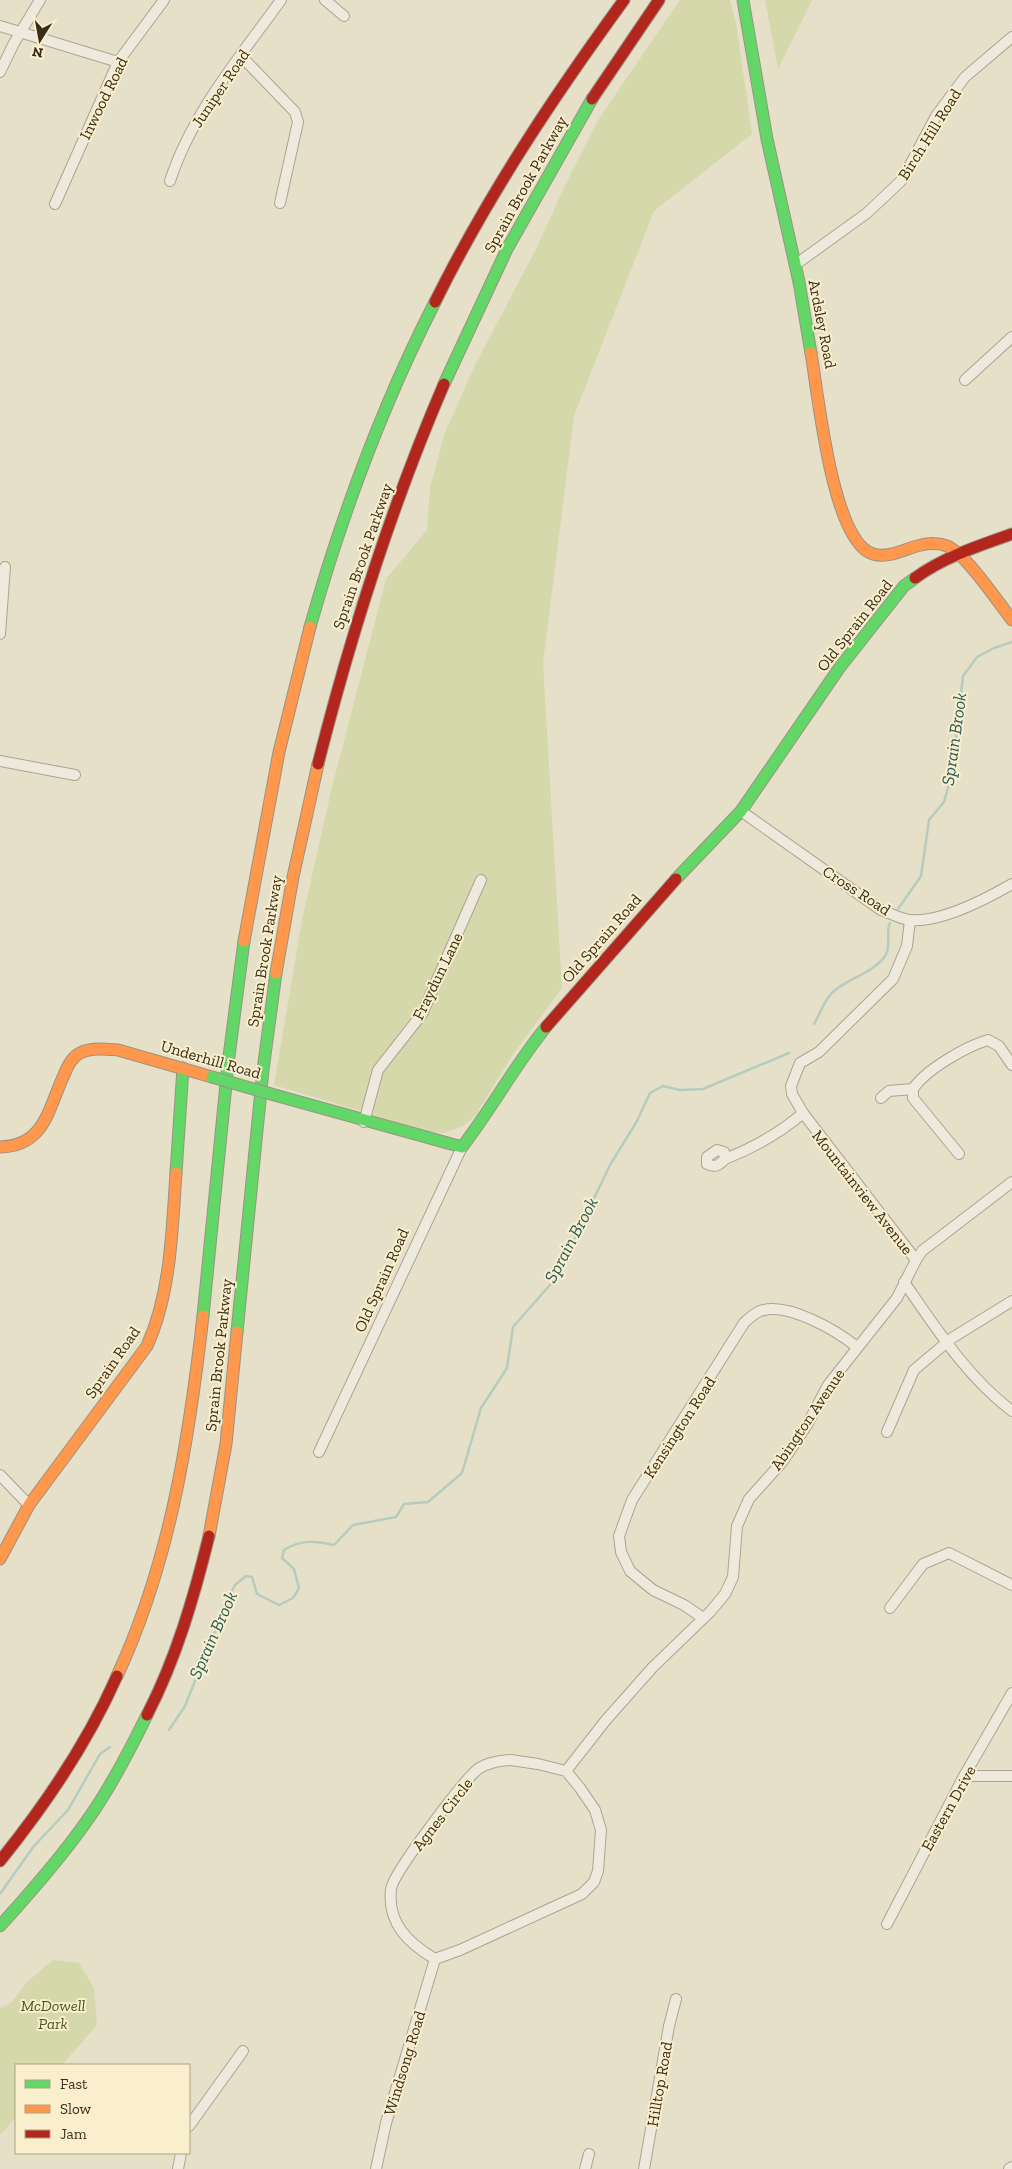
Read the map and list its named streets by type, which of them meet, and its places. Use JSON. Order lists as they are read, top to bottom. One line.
{"streets":{"main road":["Sprain Brook Parkway","Ardsley Road","Old Sprain Road","Underhill Road","Sprain Road"],"street":["Juniper Road","Inwood Road","Birch Hill Road","Cross Road","Fraydun Lane","Mountainview Avenue","Abington Avenue","Kensington Road","Eastern Drive","Agnes Circle","Windsong Road","Hilltop Road"]},"crossings":[["Birch Hill Road","Ardsley Road"],["Ardsley Road","Old Sprain Road"],["Old Sprain Road","Cross Road"],["Old Sprain Road","Underhill Road"],["Cross Road","Mountainview Avenue"],["Fraydun Lane","Underhill Road"],["Underhill Road","Sprain Road"],["Mountainview Avenue","Abington Avenue"],["Abington Avenue","Kensington Road"],["Abington Avenue","Agnes Circle"],["Agnes Circle","Windsong Road"]],"water":["Sprain Brook"],"parks":["McDowell Park"],"legend":["Fast","Slow","Jam"],"north":"bottom"}
